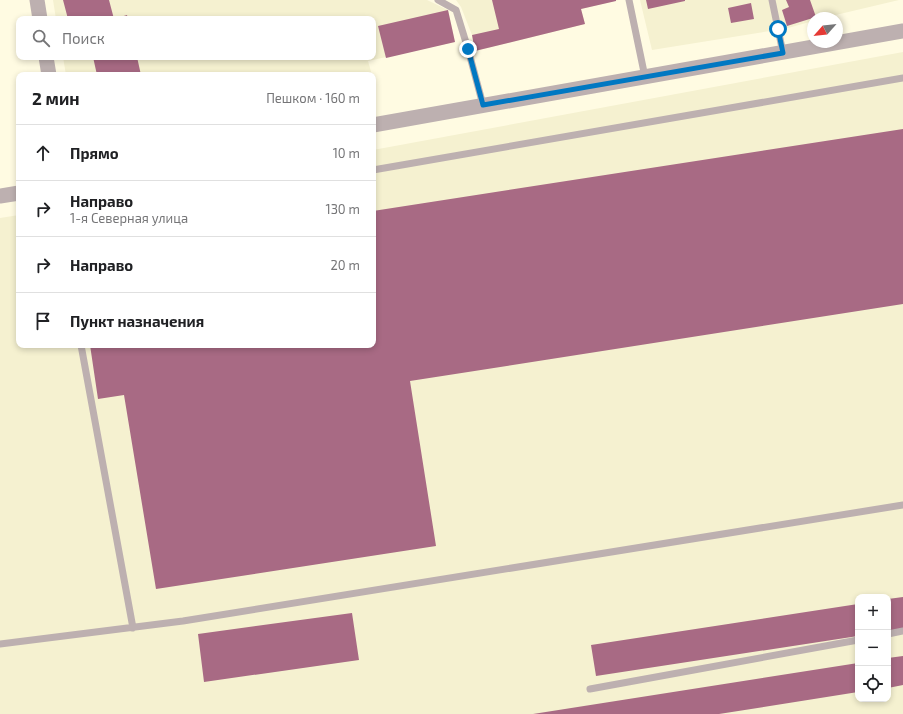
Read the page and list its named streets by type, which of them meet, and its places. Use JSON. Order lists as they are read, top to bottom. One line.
{"north":"bottom left","page":{"search":"Поиск","heading":["2 мин","Пешком · 160 m"],"list":[["Прямо","10 m"],["Направо","1-я Северная улица","130 m"],["Направо","20 m"],"Пункт назначения"],"map_buttons":["+","−"]}}
